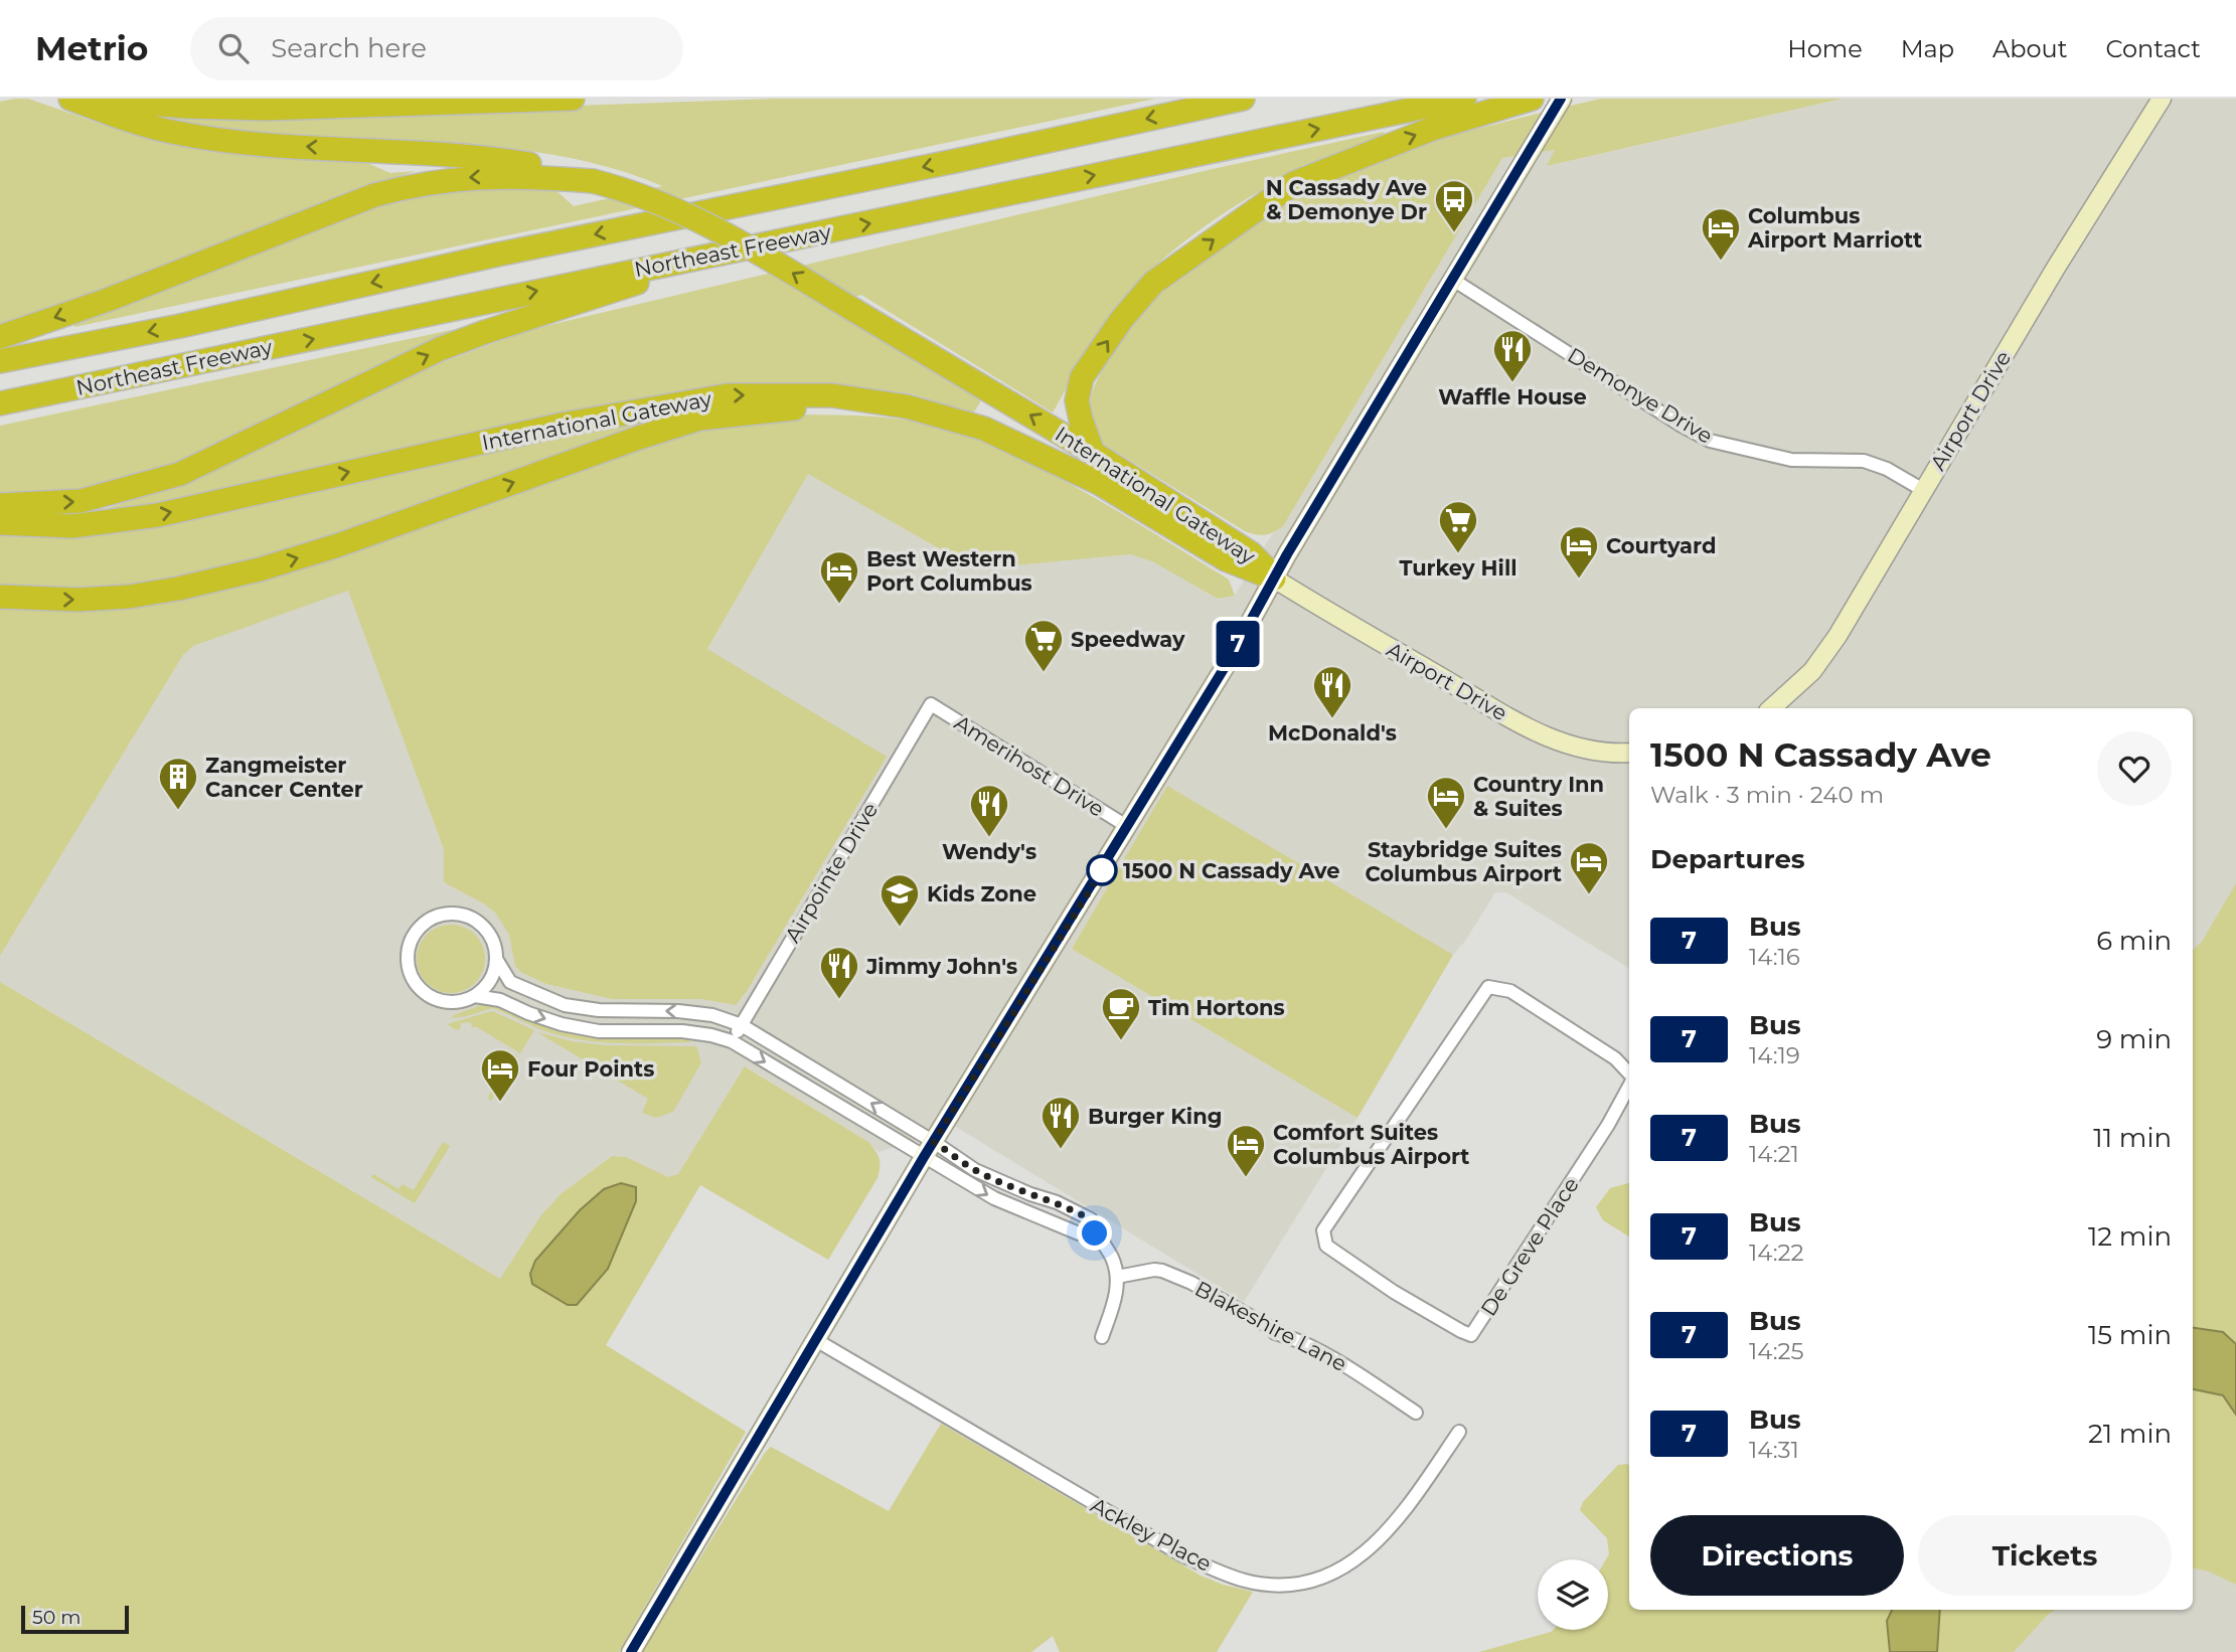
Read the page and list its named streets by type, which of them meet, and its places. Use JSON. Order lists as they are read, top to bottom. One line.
{"streets":{"highway":["Northeast Freeway","International Gateway"],"main road":["Airport Drive"],"street":["Demonye Drive","Amerihost Drive","Airpointe Drive","De Greve Place","Blakeshire Lane","Ackley Place"]},"crossings":[["Demonye Drive","Airport Drive"],["Airport Drive","International Gateway"],["Amerihost Drive","Airpointe Drive"]],"places":{"bus stop":["N Cassady Ave & Demonye Dr"],"hotel":["Columbus Airport Marriott","Courtyard","Best Western Port Columbus","Country Inn & Suites","Staybridge Suites Columbus Airport","Four Points","Comfort Suites Columbus Airport"],"restaurant":["Waffle House","McDonald's","Wendy's","Jimmy John's","Burger King"],"supermarket":["Turkey Hill","Speedway"],"building":["Zangmeister Cancer Center"],"other":["1500 N Cassady Ave"],"school or university":["Kids Zone"],"cafe":["Tim Hortons"]},"lines":["bus line 7"],"scale_bar":"50 m","page":{"header":"Metrio","search":"Search here","nav":["Home","Map","About","Contact"],"on_map":"7","heading":[["1500 N Cassady Ave","Walk · 3 min · 240 m"],"Departures"],"list":[{"mark":"7","name":"Bus","note":"14:16","value":"6 min"},{"mark":"7","name":"Bus","note":"14:19","value":"9 min"},{"mark":"7","name":"Bus","note":"14:21","value":"11 min"},{"mark":"7","name":"Bus","note":"14:22","value":"12 min"},{"mark":"7","name":"Bus","note":"14:25","value":"15 min"},{"mark":"7","name":"Bus","note":"14:31","value":"21 min"}],"buttons":["Directions","Tickets"],"scale":"50 m"}}
